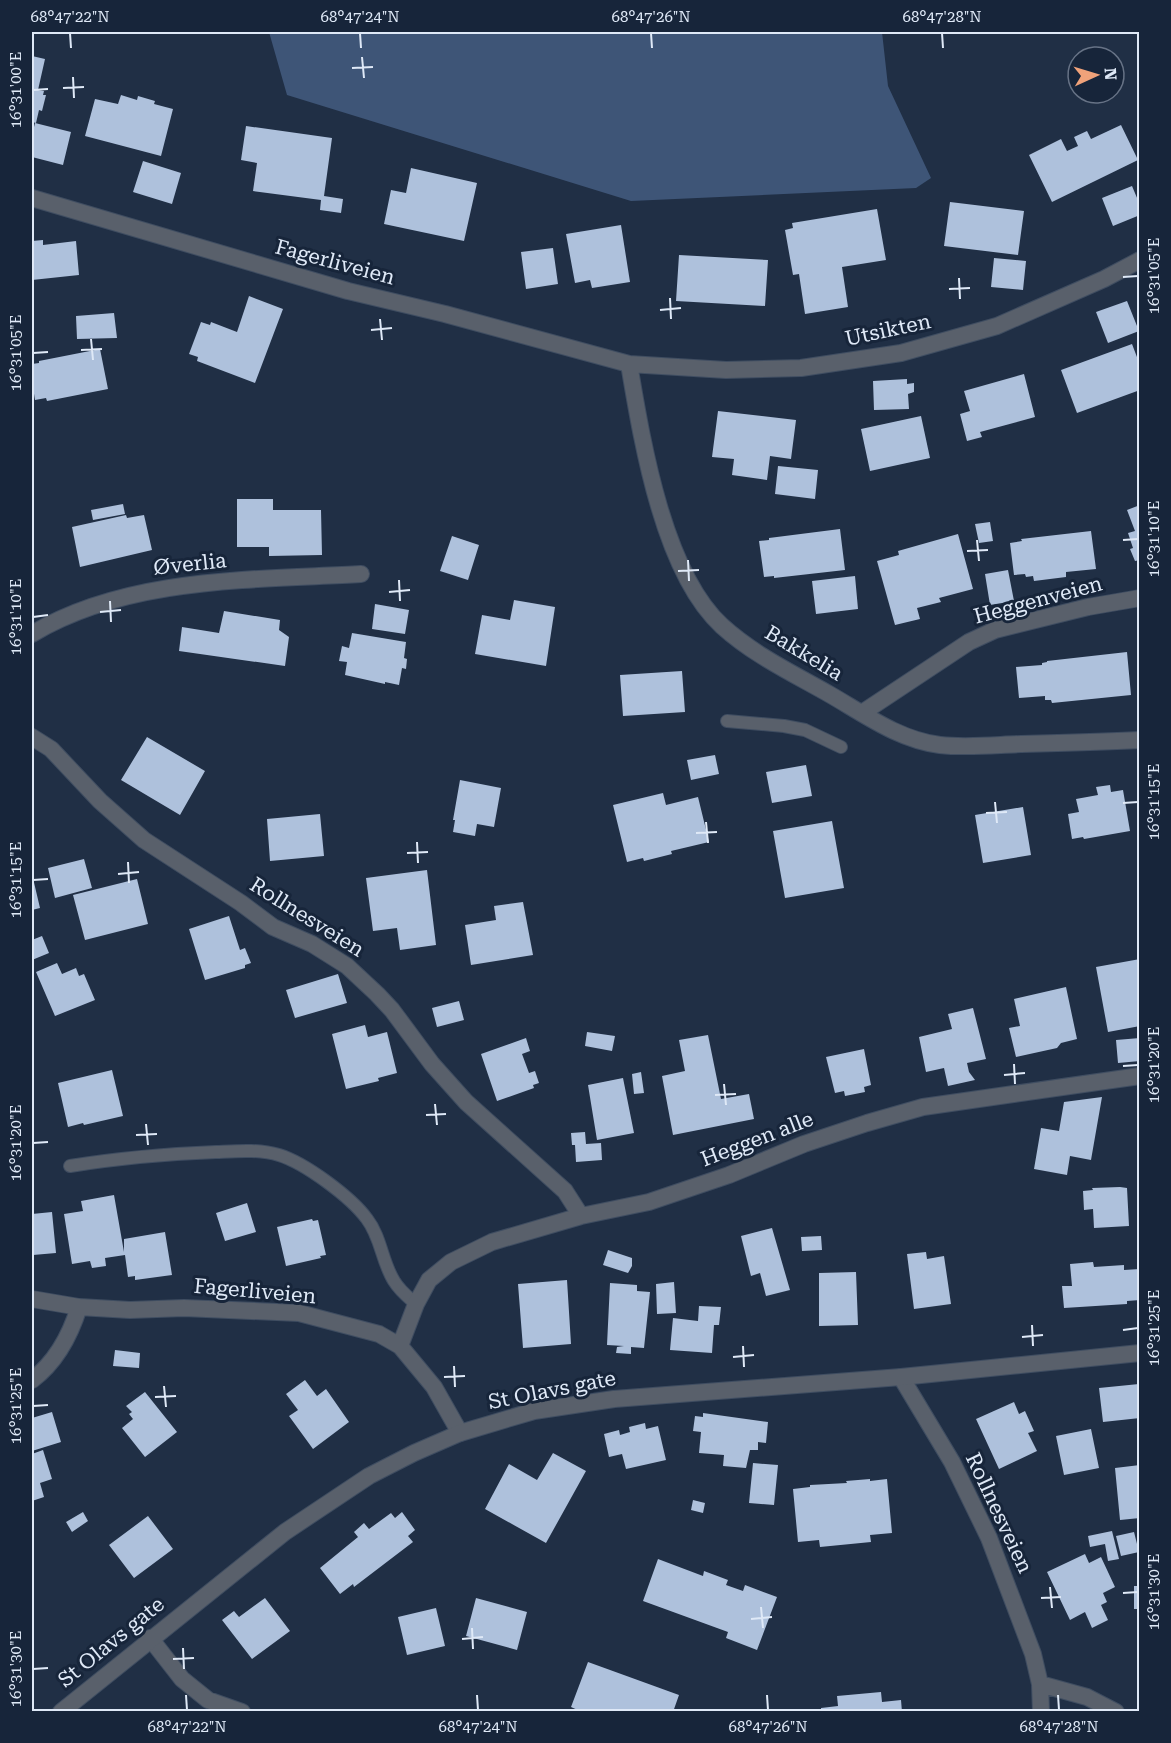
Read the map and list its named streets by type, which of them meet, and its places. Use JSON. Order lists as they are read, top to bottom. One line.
{"streets":{"street":["Fagerliveien","Utsikten","Øverlia","Heggenveien","Bakkelia","Rollnesveien","Heggen alle","St Olavs gate"]},"crossings":[["Fagerliveien","Utsikten"],["Fagerliveien","Bakkelia"],["Fagerliveien","Heggen alle"],["Fagerliveien","St Olavs gate"],["Utsikten","Bakkelia"],["Heggenveien","Bakkelia"],["Rollnesveien","Heggen alle"],["Rollnesveien","St Olavs gate"]],"north":"right","coordinates":["68°47'22\"N","68°47'24\"N","68°47'26\"N","68°47'28\"N","16°31'00\"E","16°31'05\"E","16°31'10\"E","16°31'15\"E","16°31'20\"E","16°31'25\"E","16°31'30\"E"]}
